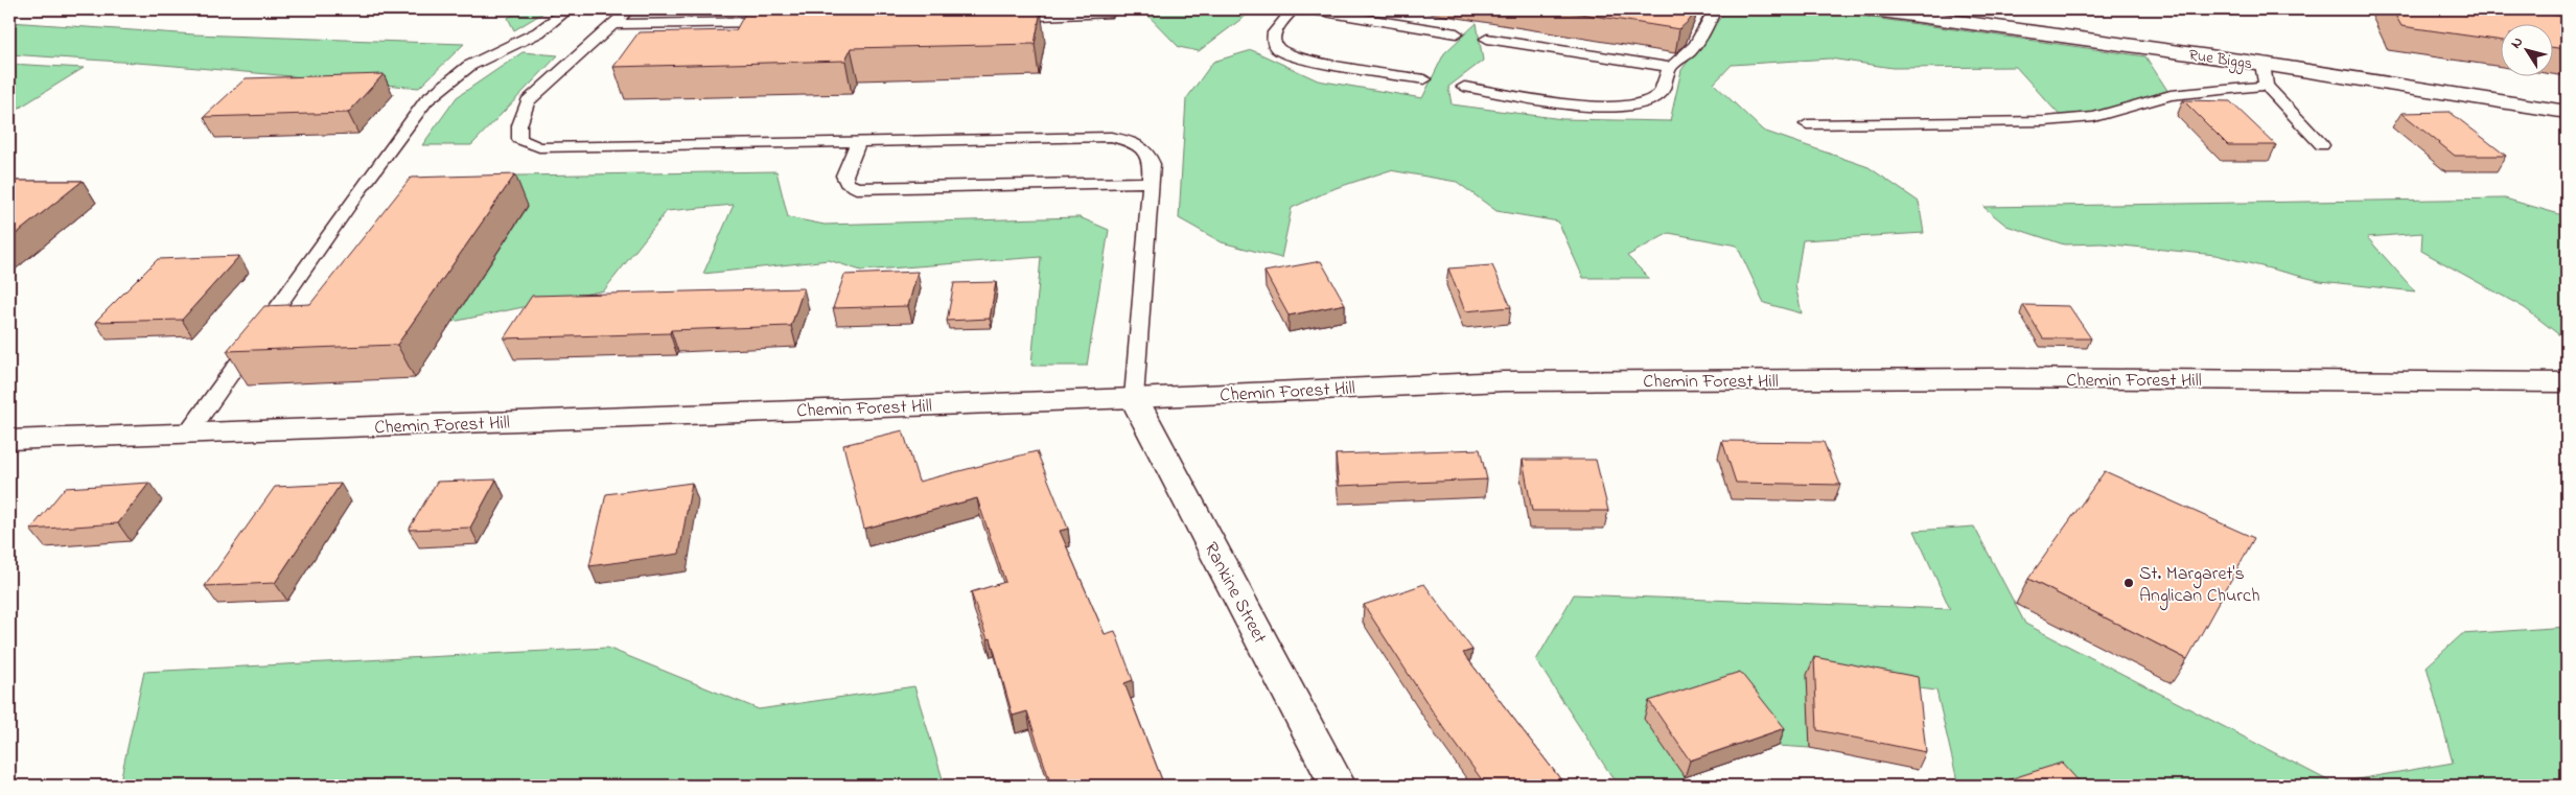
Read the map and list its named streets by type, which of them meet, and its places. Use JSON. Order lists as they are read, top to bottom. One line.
{"streets":{"street":["Rue Biggs","Chemin Forest Hill","Rankine Street"]},"crossings":[["Chemin Forest Hill","Rankine Street"]],"places":["St. Margaret's Anglican Church"],"north":"top left"}
